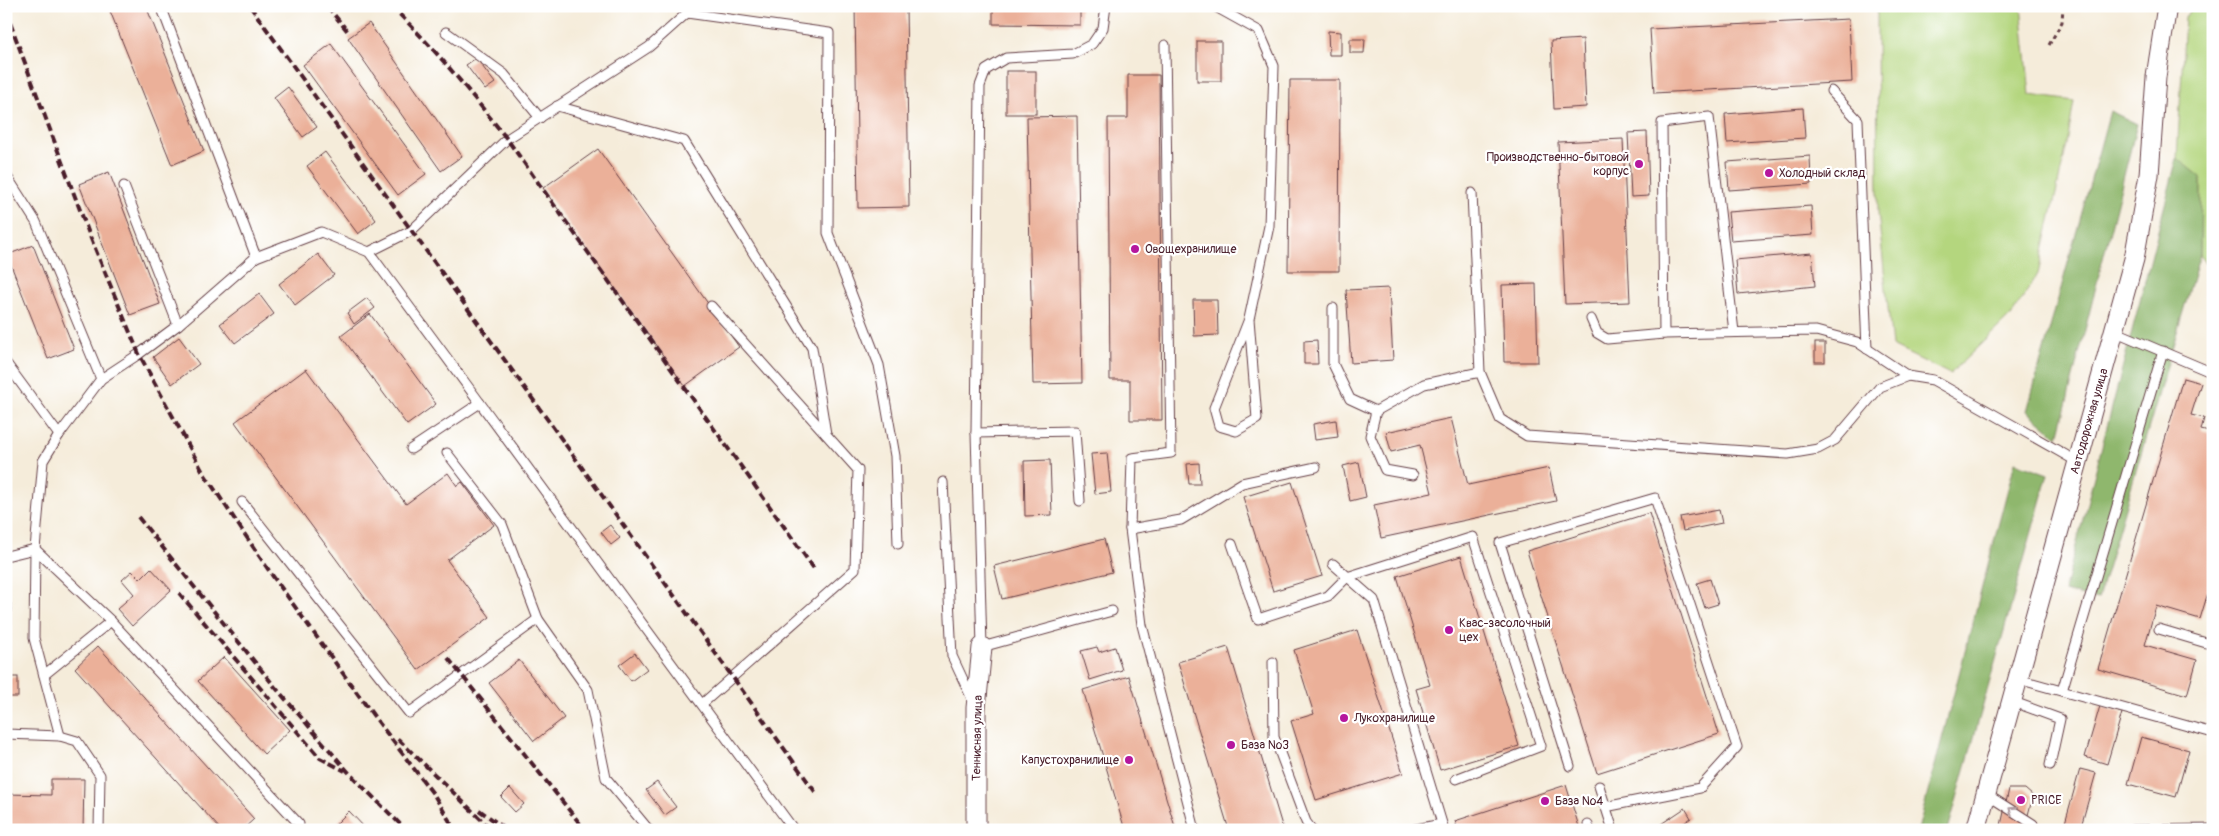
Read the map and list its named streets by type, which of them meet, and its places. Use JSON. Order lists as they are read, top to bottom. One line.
{"streets":{"street":["Автодорожная улица","Теннисная улица"]},"places":["Производственно-бытовой корпус","Холодный склад","Овощехранилище","Квас-засолочный цех","Лукохранилище","База №3","Капустохранилище","PRICE","База №4"]}
